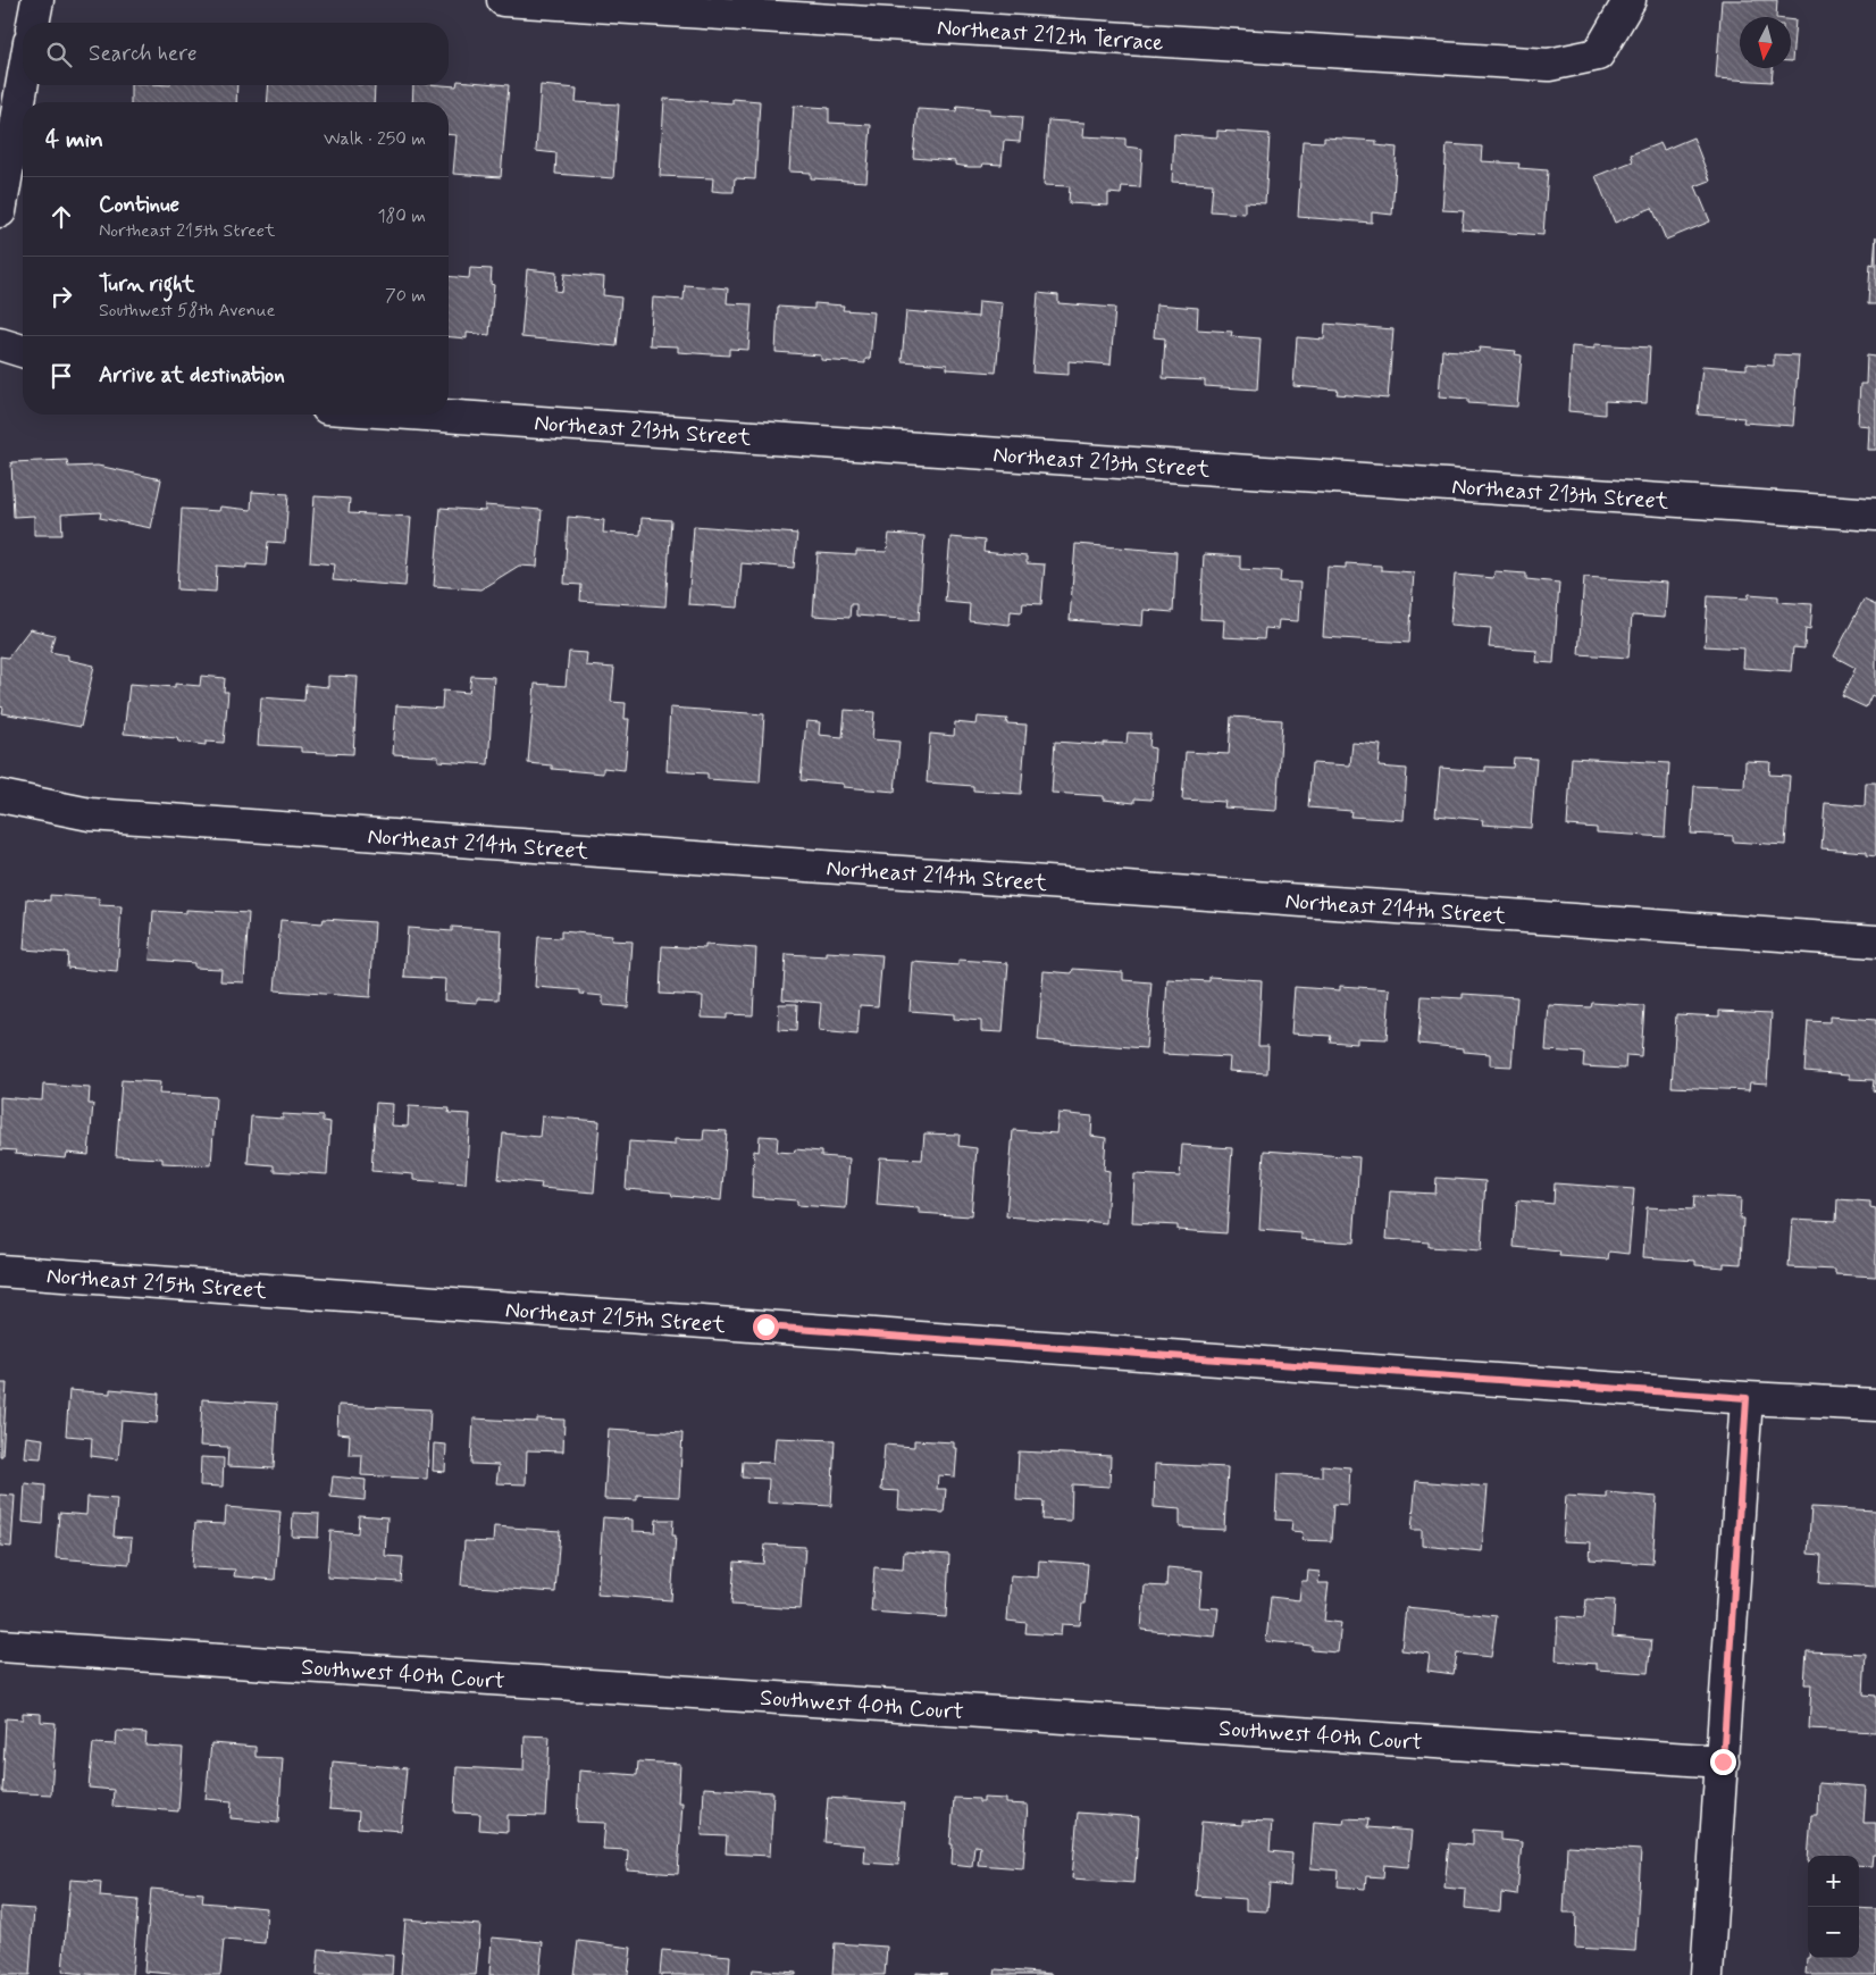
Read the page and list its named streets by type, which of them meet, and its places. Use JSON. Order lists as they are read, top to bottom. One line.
{"streets":{"street":["Northeast 212th Terrace","Northeast 213th Street","Northeast 214th Street","Northeast 215th Street","Southwest 40th Court"]},"north":"bottom","page":{"search":"Search here","heading":["4 min","Walk · 250 m"],"list":[["Continue","Northeast 215th Street","180 m"],["Turn right","Southwest 58th Avenue","70 m"],"Arrive at destination"],"map_buttons":["+","−"]}}
